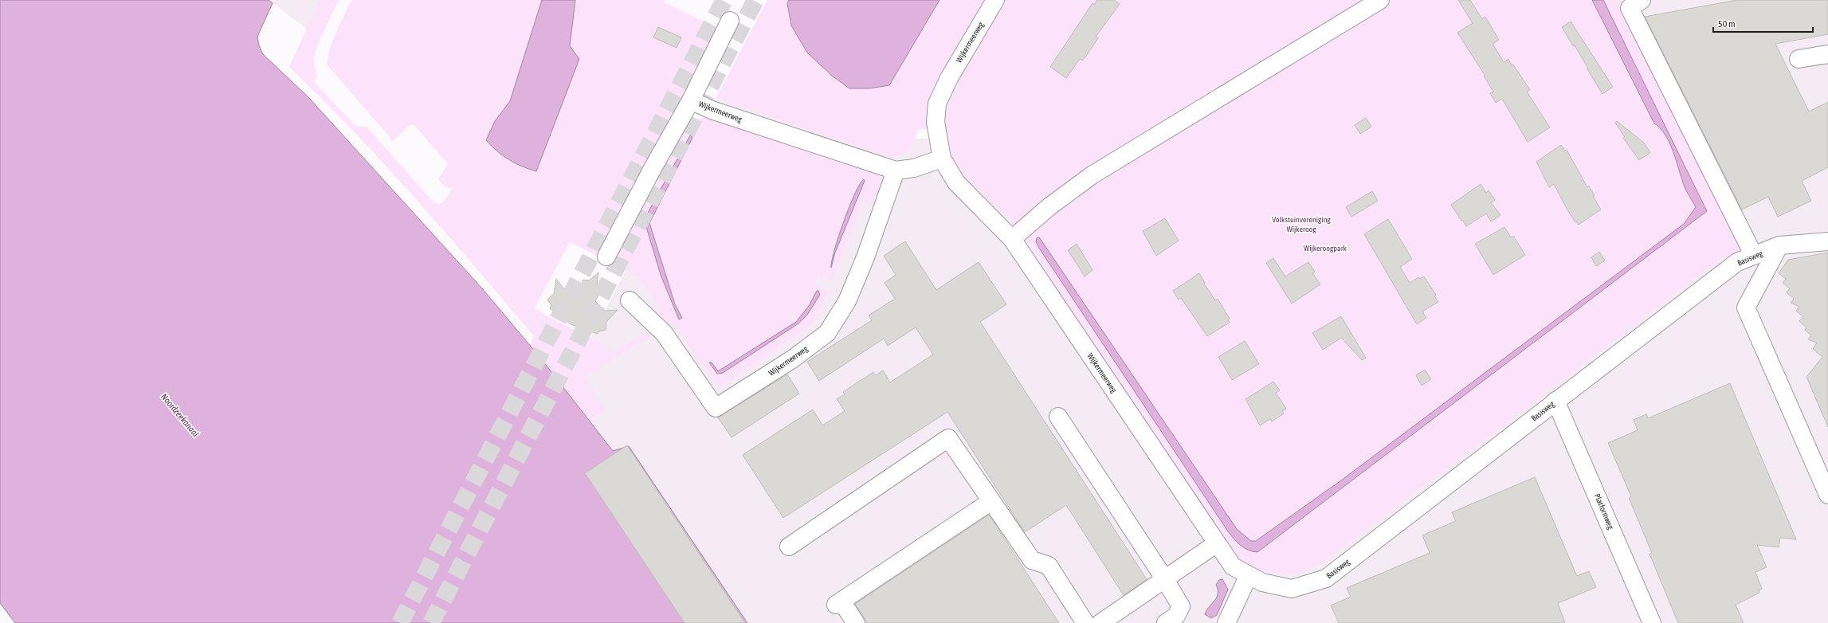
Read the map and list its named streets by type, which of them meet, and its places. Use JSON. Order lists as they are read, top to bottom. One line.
{"streets":{"street":["Wijkermeerweg","Basisweg","Platformweg"]},"crossings":[["Wijkermeerweg","Basisweg"],["Basisweg","Platformweg"]],"water":["Noordzeekanaal"],"parks":["Volkstuinvereniging Wijkeroog","Wijkeroogpark"],"scale_bar":"50 m"}
